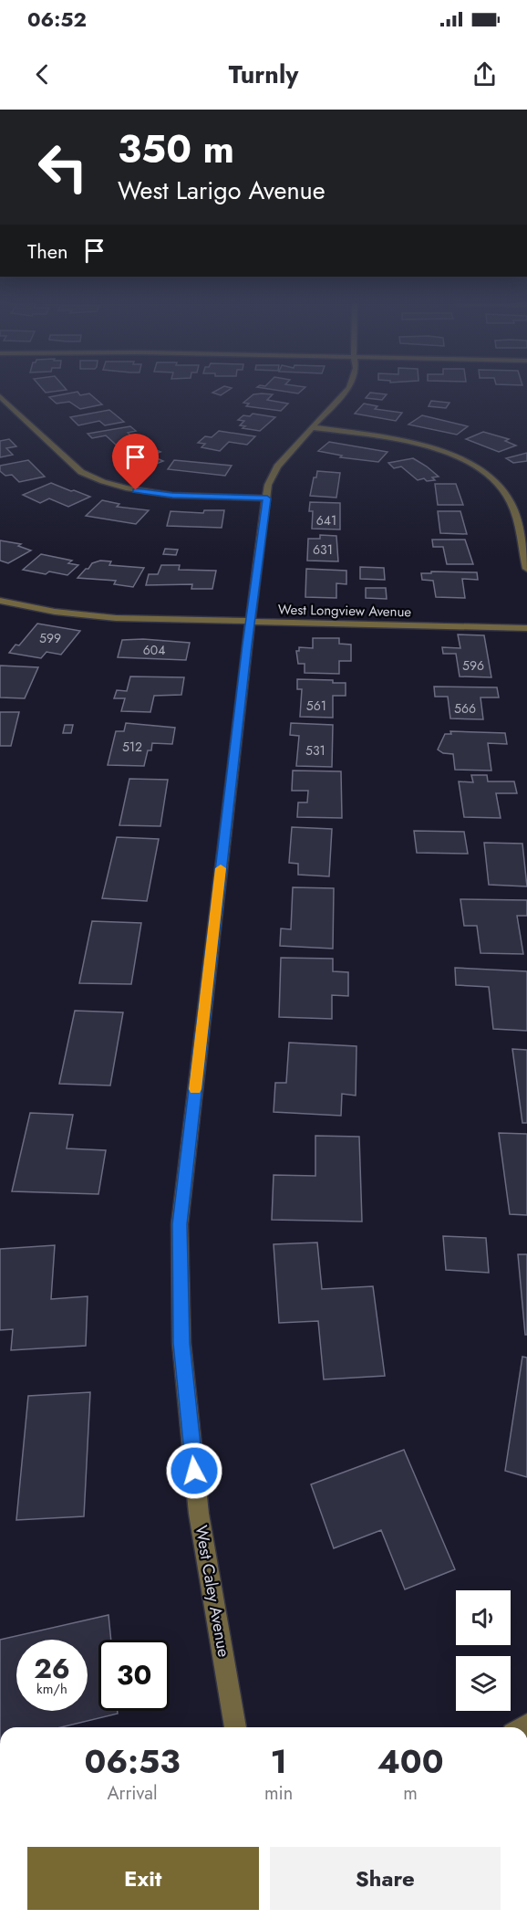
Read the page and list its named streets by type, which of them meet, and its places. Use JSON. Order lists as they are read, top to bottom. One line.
{"streets":{"street":["West Longview Avenue","West Caley Avenue"]},"crossings":[["West Longview Avenue","West Caley Avenue"]],"house_numbers":["641","631","599","604","596","561","566","512","531"],"page":{"status":"06:52","header":"Turnly","turn":["350 m","West Larigo Avenue"],"then":"Then","speed":"26 km/h","limit":"30","eta":["06:53","Arrival","1","min","400","m"],"buttons":["Exit","Share"]}}
